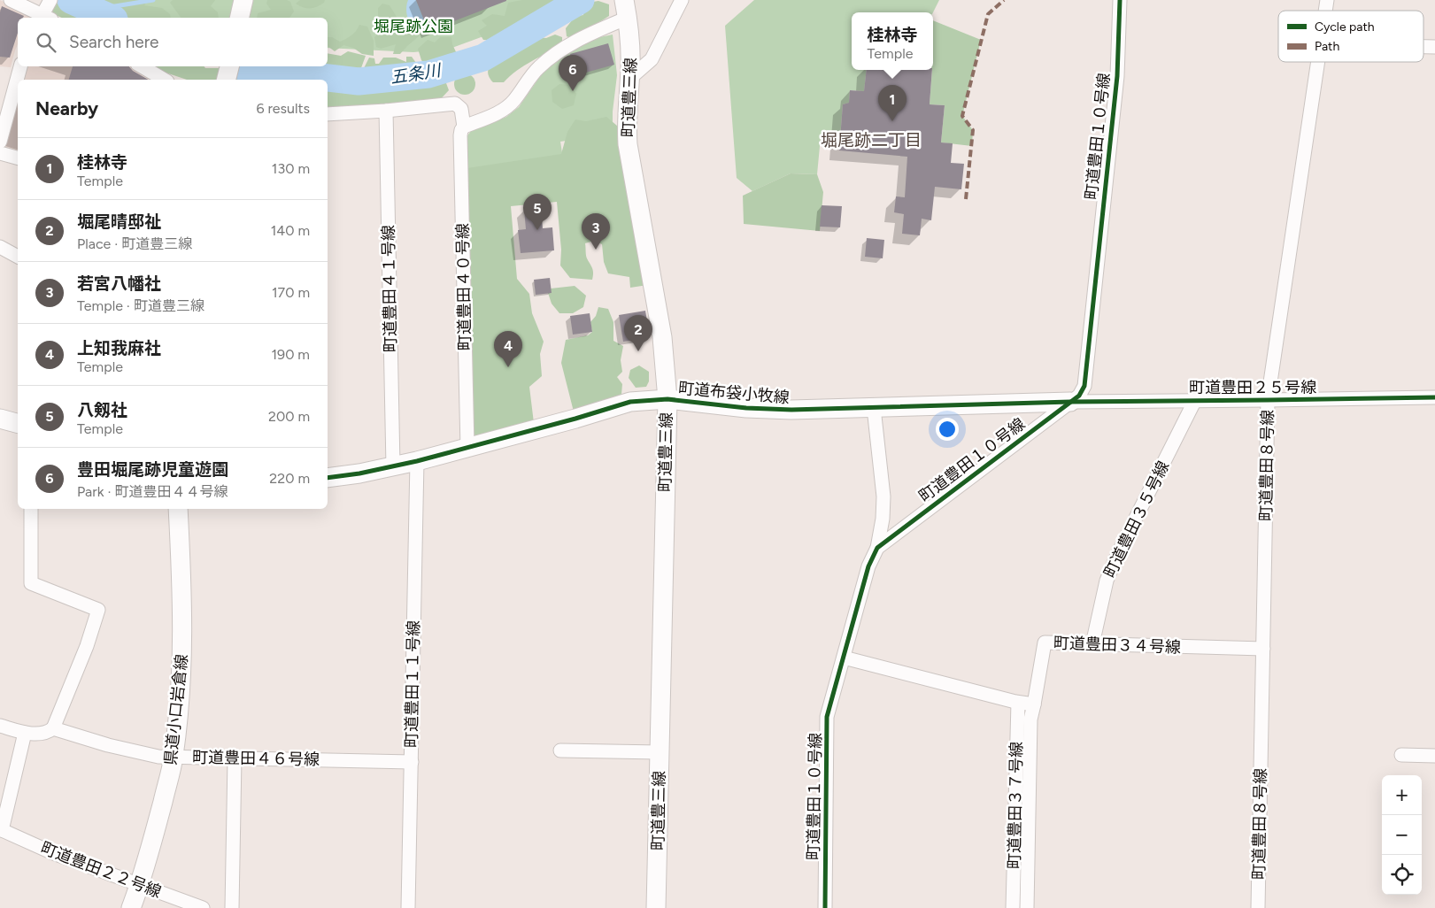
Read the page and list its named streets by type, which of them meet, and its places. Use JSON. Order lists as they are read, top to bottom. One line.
{"streets":{"street":["町道豊三線","町道豊田１０号線","町道豊田４０号線","町道豊田４１号線","町道豊田２５号線","町道布袋小牧線","町道豊田８号線","町道豊田３５号線","町道豊田３４号線","町道豊田１１号線","県道小口岩倉線","町道豊田４６号線","町道豊田３７号線","町道豊田２２号線"]},"crossings":[["町道豊三線","町道布袋小牧線"],["町道豊田１０号線","町道豊田２５号線"],["町道豊田１０号線","町道布袋小牧線"],["町道豊田４０号線","町道布袋小牧線"],["町道豊田４１号線","町道布袋小牧線"],["町道豊田２５号線","町道布袋小牧線"],["町道豊田２５号線","町道豊田８号線"],["町道豊田２５号線","町道豊田３５号線"],["町道布袋小牧線","町道豊田１１号線"],["町道豊田８号線","町道豊田３４号線"],["町道豊田３５号線","町道豊田３４号線"],["町道豊田１１号線","町道豊田４６号線"],["県道小口岩倉線","町道豊田４６号線"],["県道小口岩倉線","町道豊田２２号線"]],"districts":["堀尾跡二丁目"],"water":["五条川"],"parks":["堀尾跡公園"],"legend":["Cycle path","Path"],"page":{"popup":["桂林寺","Temple"],"search":"Search here","pins":["6","1","5","3","2","4"],"heading":["Nearby","6 results"],"list":[{"mark":"1","name":"桂林寺","note":"Temple","value":"130 m"},{"mark":"2","name":"堀尾晴邸祉","note":"Place · 町道豊三線","value":"140 m"},{"mark":"3","name":"若宮八幡社","note":"Temple · 町道豊三線","value":"170 m"},{"mark":"4","name":"上知我麻社","note":"Temple","value":"190 m"},{"mark":"5","name":"八剱社","note":"Temple","value":"200 m"},{"mark":"6","name":"豊田堀尾跡児童遊園","note":"Park · 町道豊田４４号線","value":"220 m"}],"map_buttons":["+","−"]}}
